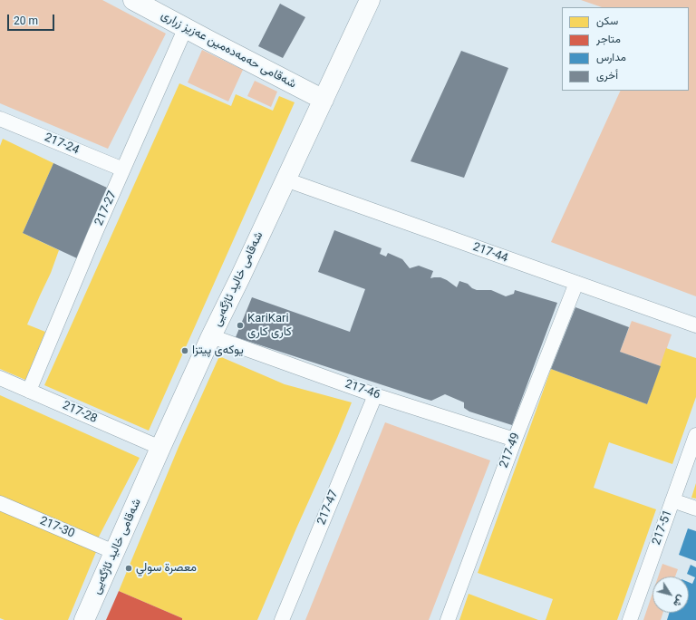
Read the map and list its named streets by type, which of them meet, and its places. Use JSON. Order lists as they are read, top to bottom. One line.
{"streets":{"street":["شەقامی حەمەدەمین عەزیز زراری","217-24","217-27","217-44","شەقامی خالید ئاژگەیی","217-46","217-28","217-49","217-47","217-30","217-51"]},"crossings":[["شەقامی حەمەدەمین عەزیز زراری","217-27"],["شەقامی حەمەدەمین عەزیز زراری","شەقامی خالید ئاژگەیی"],["217-24","217-27"],["217-27","217-28"],["217-44","شەقامی خالید ئاژگەیی"],["217-44","217-49"],["شەقامی خالید ئاژگەیی","217-46"],["شەقامی خالید ئاژگەیی","217-28"],["شەقامی خالید ئاژگەیی","217-30"],["217-46","217-49"],["217-46","217-47"]],"places":["KariKari کاری کاری","یوکەی پیتزا","معصرة سولي"],"legend":["سكن","متاجر","مدارس","أخرى"],"scale_bar":"20 m","north":"bottom right"}
